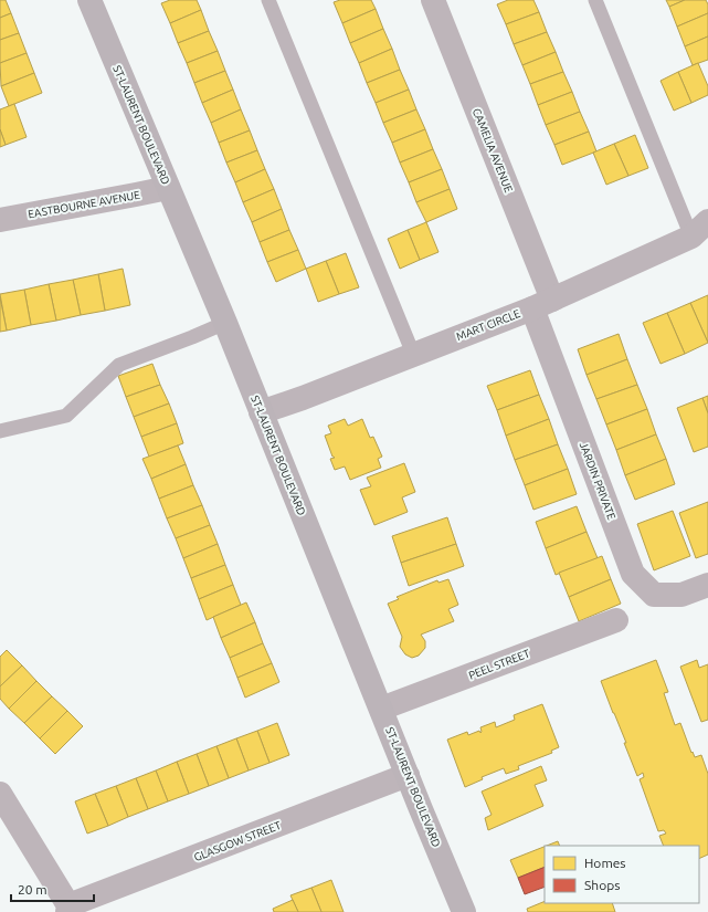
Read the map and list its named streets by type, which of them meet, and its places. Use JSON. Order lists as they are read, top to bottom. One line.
{"streets":{"street":["ST-LAURENT BOULEVARD","CAMELIA AVENUE","EASTBOURNE AVENUE","MART CIRCLE","JARDIN PRIVATE","PEEL STREET","GLASGOW STREET"]},"crossings":[["ST-LAURENT BOULEVARD","EASTBOURNE AVENUE"],["ST-LAURENT BOULEVARD","MART CIRCLE"],["ST-LAURENT BOULEVARD","PEEL STREET"],["ST-LAURENT BOULEVARD","GLASGOW STREET"],["CAMELIA AVENUE","MART CIRCLE"],["CAMELIA AVENUE","JARDIN PRIVATE"],["MART CIRCLE","JARDIN PRIVATE"]],"legend":["Homes","Shops"],"scale_bar":"20 m"}
